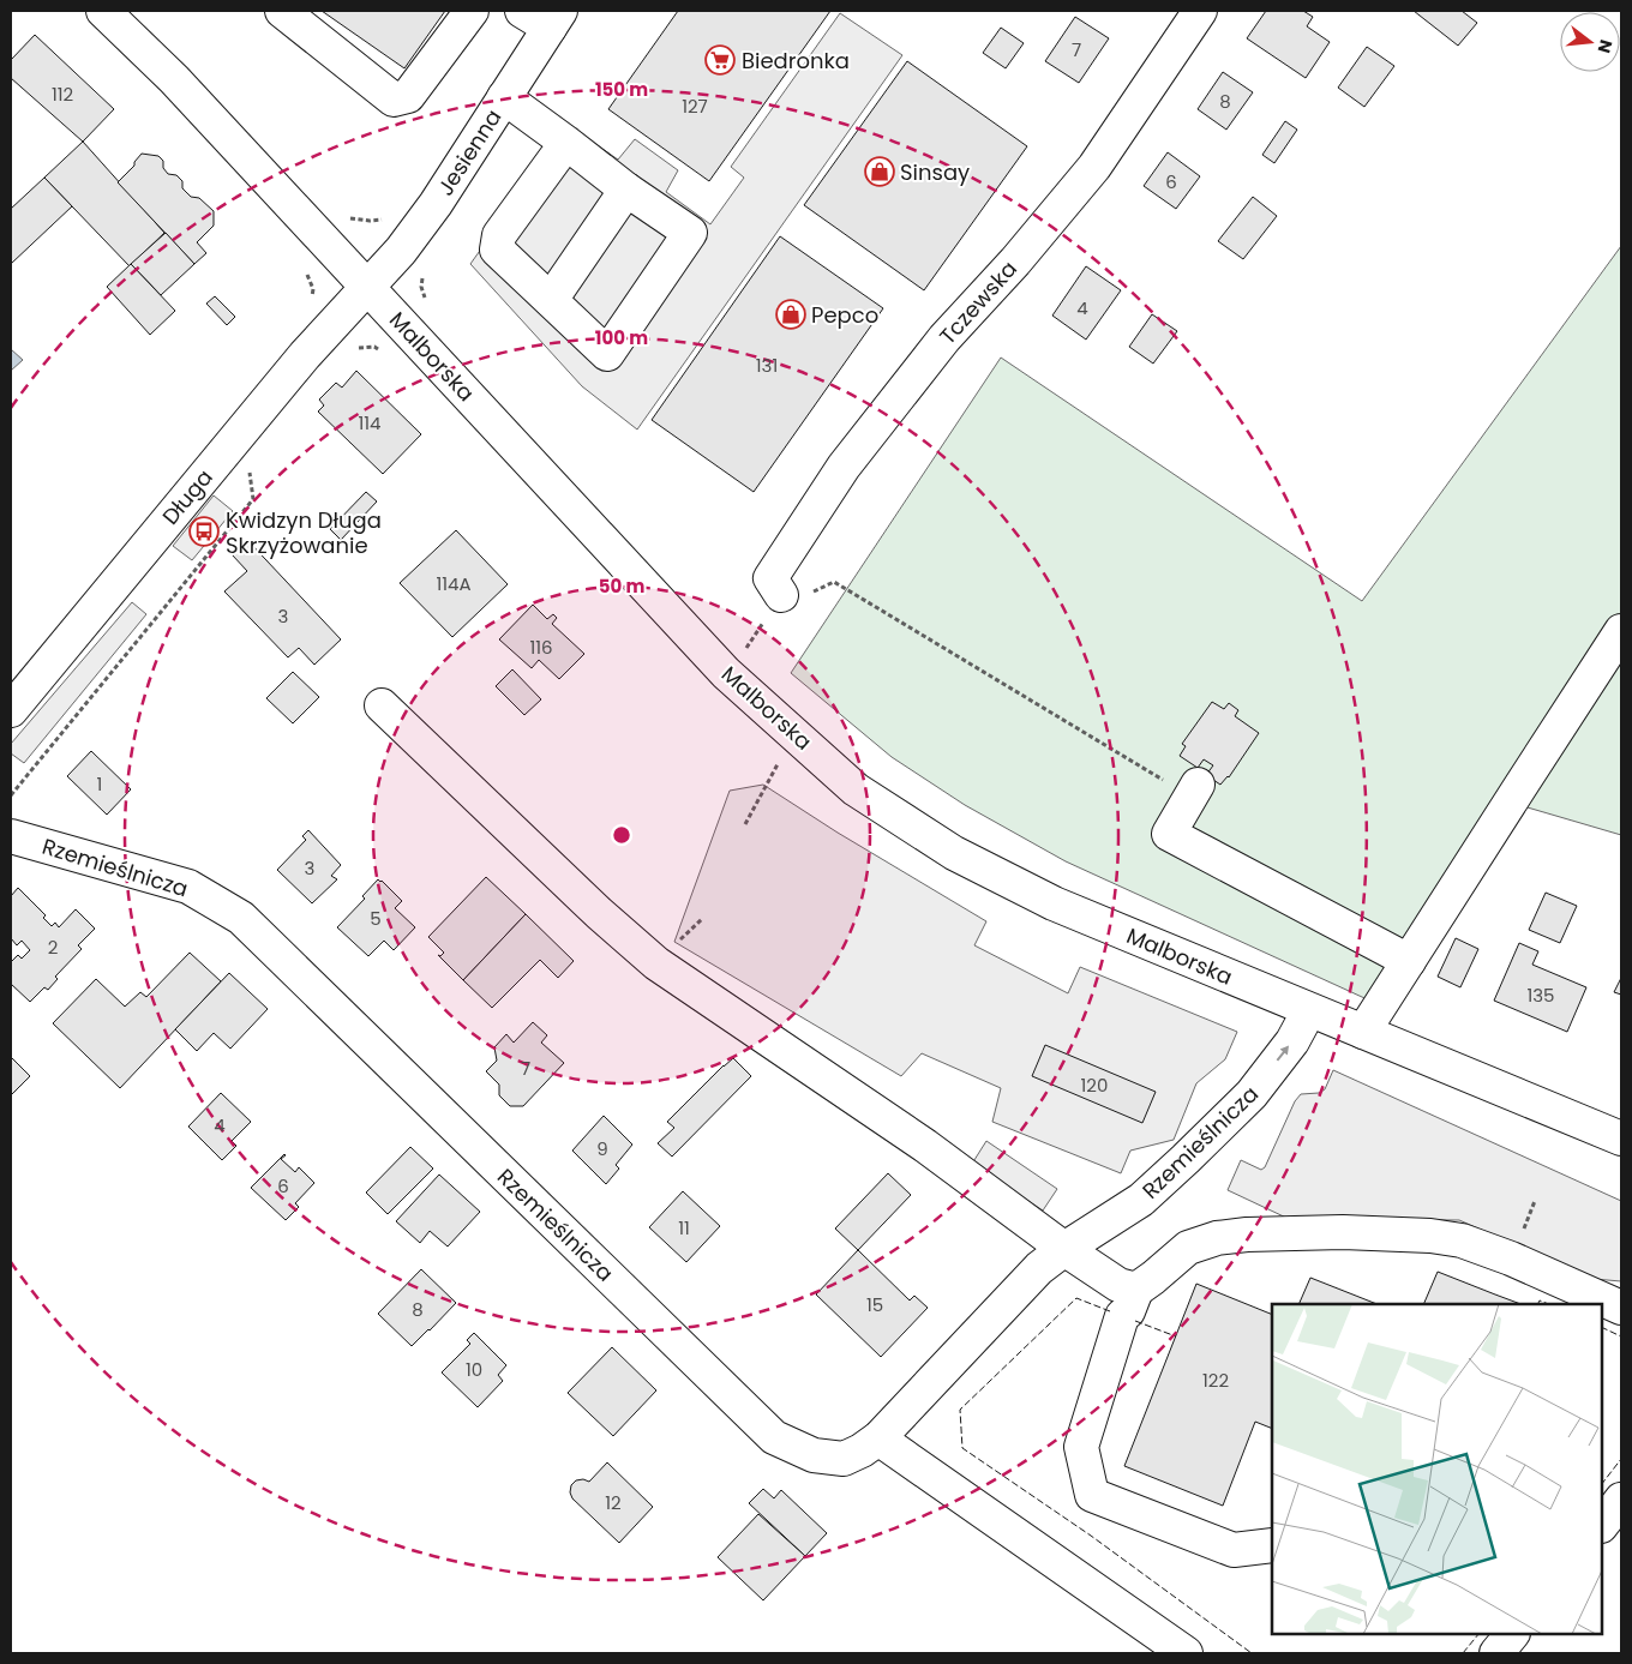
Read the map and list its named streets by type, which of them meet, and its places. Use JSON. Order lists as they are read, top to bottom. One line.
{"streets":{"street":["Jesienna","Tczewska","Malborska","Długa","Rzemieślnicza"]},"crossings":[["Jesienna","Malborska"],["Jesienna","Długa"],["Malborska","Długa"],["Malborska","Rzemieślnicza"]],"places":{"supermarket":["Biedronka"],"shop":["Sinsay","Pepco"],"bus stop":["Kwidzyn Długa Skrzyżowanie"]},"house_numbers":["7","112","8","127","6","4","131","114","114A","3","116","1","3","5","2","135","7","120","4","9","6","11","15","8","10","122","12"],"north":"right","rings":["150 m","100 m","50 m"]}
